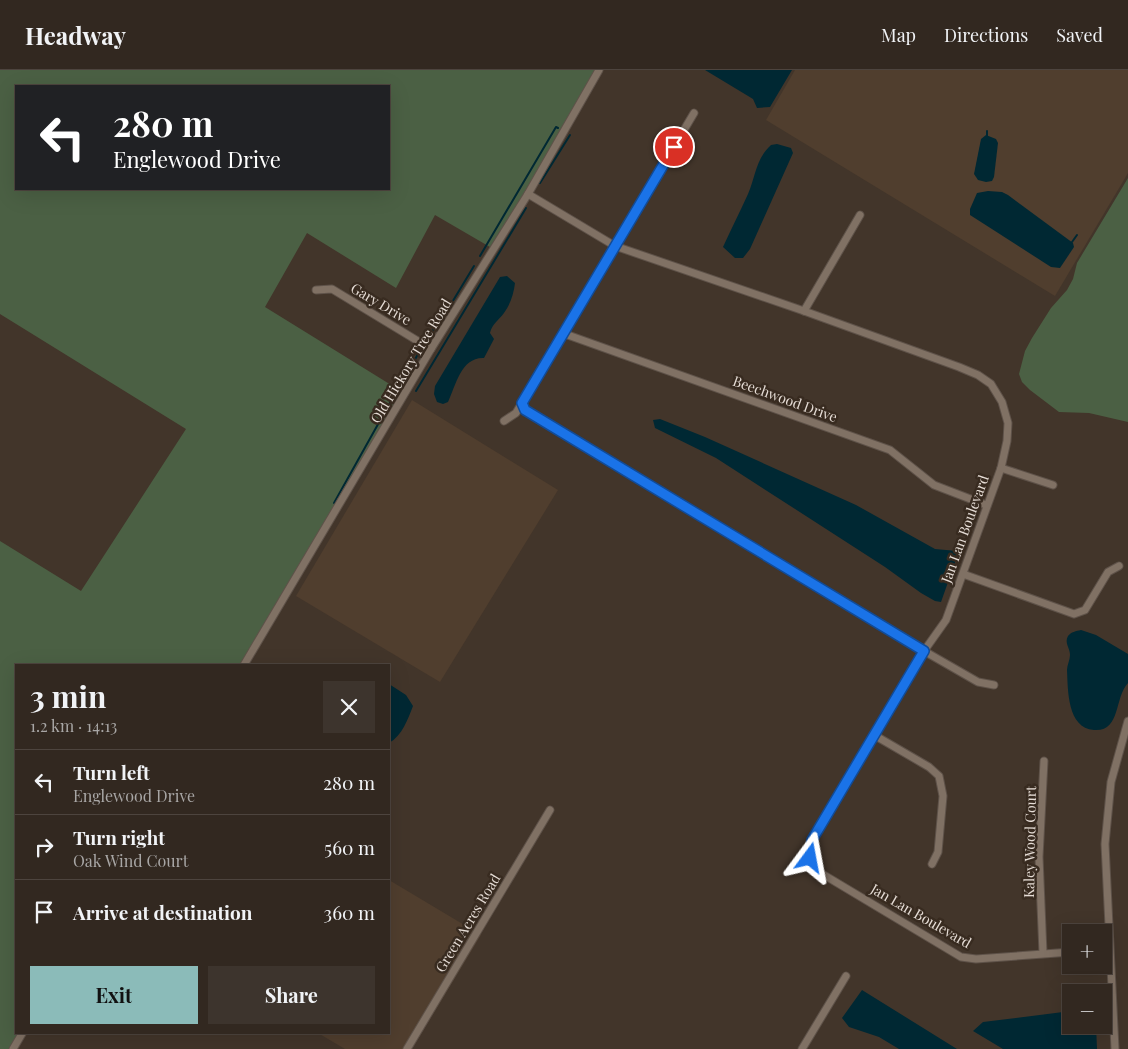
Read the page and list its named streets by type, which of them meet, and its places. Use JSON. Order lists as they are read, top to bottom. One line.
{"streets":{"street":["Gary Drive","Old Hickory Tree Road","Beechwood Drive","Jan Lan Boulevard","Kaley Wood Court","Green Acres Road"]},"crossings":[["Gary Drive","Old Hickory Tree Road"],["Old Hickory Tree Road","Jan Lan Boulevard"],["Beechwood Drive","Jan Lan Boulevard"],["Jan Lan Boulevard","Kaley Wood Court"]],"page":{"header":"Headway","nav":["Map","Directions","Saved"],"turn":["280 m","Englewood Drive"],"heading":["3 min","1.2 km · 14:13"],"list":[{"name":"Turn left","note":"Englewood Drive","value":"280 m"},{"name":"Turn right","note":"Oak Wind Court","value":"560 m"},{"name":"Arrive at destination","value":"360 m"}],"map_buttons":["+","−"],"buttons":["Exit","Share"]}}
